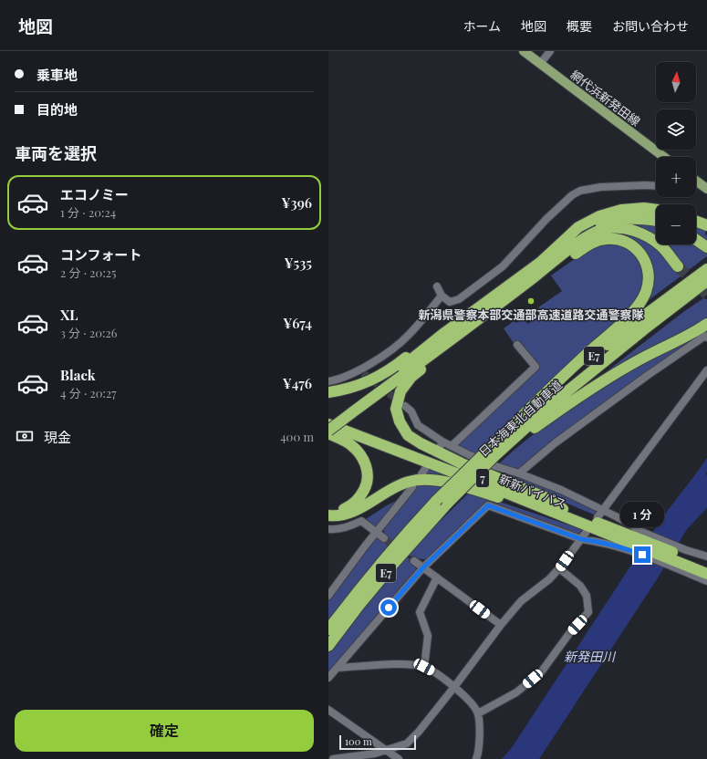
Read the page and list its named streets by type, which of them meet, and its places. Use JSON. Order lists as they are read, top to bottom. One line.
{"streets":{"highway":["E7","日本海東北自動車道","7","新新バイパス"],"main road":["網代浜新発田線"]},"water":["新発田川"],"places":["新潟県警察本部交通部高速道路交通警察隊"],"scale_bar":"100 m","north":"top","page":{"header":"地図","nav":["ホーム","地図","概要","お問い合わせ"],"banner":["乗車地","目的地"],"map_buttons":["+","−"],"heading":"車両を選択","list":[{"name":"エコノミー","note":"1 分 · 20:24","value":"¥396"},{"name":"コンフォート","note":"2 分 · 20:25","value":"¥535"},{"name":"XL","note":"3 分 · 20:26","value":"¥674"},{"name":"Black","note":"4 分 · 20:27","value":"¥476"}],"pay":["現金","400 m"],"bubble":"1 分","buttons":"確定","scale":"100 m"}}
